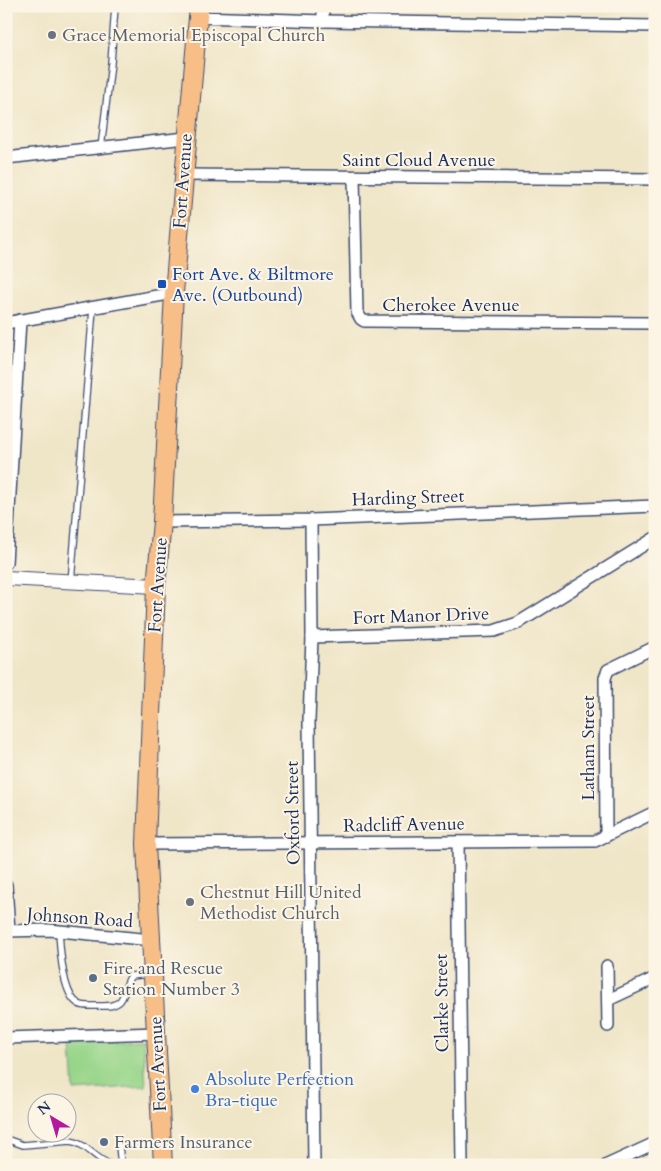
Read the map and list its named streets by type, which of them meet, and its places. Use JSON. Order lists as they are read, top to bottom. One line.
{"streets":{"main road":["Fort Avenue"],"street":["Saint Cloud Avenue","Cherokee Avenue","Harding Street","Fort Manor Drive","Latham Street","Oxford Street","Radcliff Avenue","Johnson Road","Clarke Street"]},"crossings":[["Saint Cloud Avenue","Fort Avenue"],["Saint Cloud Avenue","Cherokee Avenue"],["Fort Avenue","Harding Street"],["Fort Avenue","Radcliff Avenue"],["Fort Avenue","Johnson Road"],["Harding Street","Oxford Street"],["Fort Manor Drive","Oxford Street"],["Latham Street","Radcliff Avenue"],["Oxford Street","Radcliff Avenue"],["Radcliff Avenue","Clarke Street"]],"places":{"other":["Grace Memorial Episcopal Church","Chestnut Hill United Methodist Church","Fire and Rescue Station Number 3","Absolute Perfection Bra-tique","Farmers Insurance"],"transit":["Fort Ave. & Biltmore Ave. (Outbound)"]},"north":"top left"}
